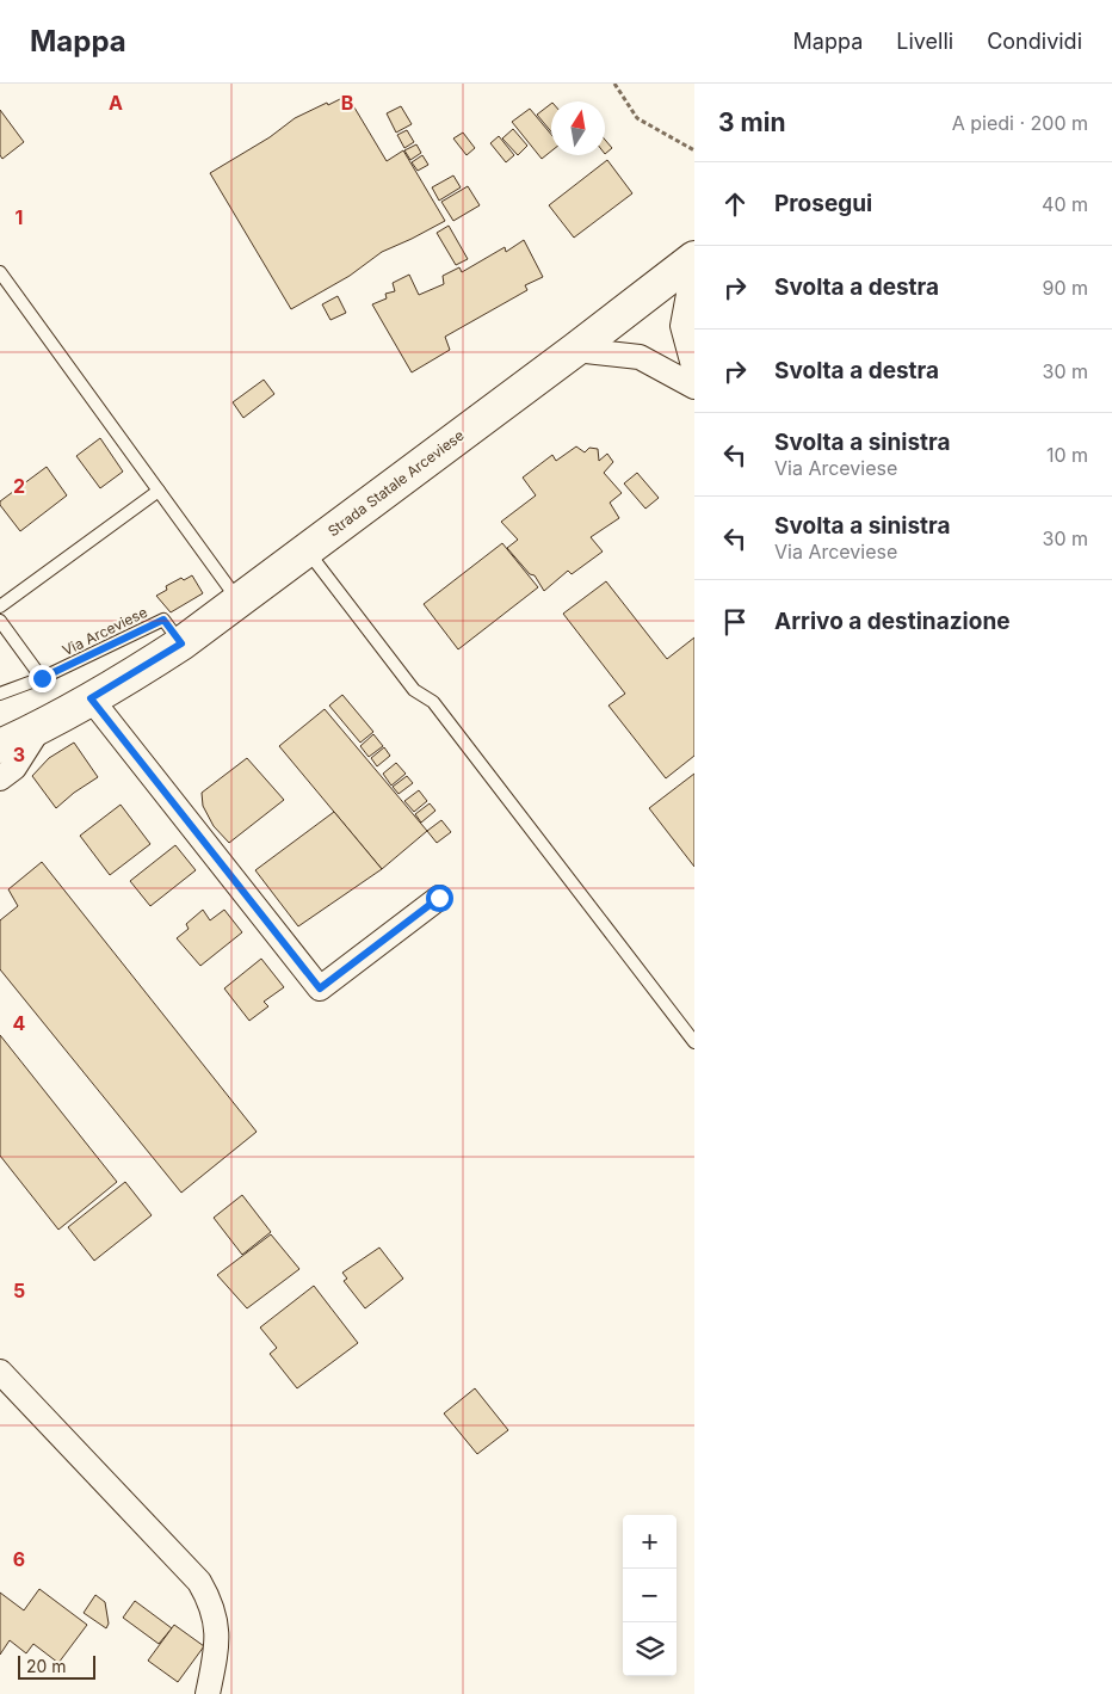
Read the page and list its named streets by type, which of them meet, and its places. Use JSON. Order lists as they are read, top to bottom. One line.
{"streets":{"main road":["Strada Statale Arceviese"],"lane":["Via Arceviese"]},"crossings":[["Strada Statale Arceviese","Via Arceviese"]],"scale_bar":"20 m","north":"top","page":{"header":"Mappa","nav":["Mappa","Livelli","Condividi"],"heading":["3 min","A piedi · 200 m"],"list":[["Prosegui","40 m"],["Svolta a destra","90 m"],["Svolta a destra","30 m"],["Svolta a sinistra","Via Arceviese","10 m"],["Svolta a sinistra","Via Arceviese","30 m"],"Arrivo a destinazione"],"map_buttons":["+","−"],"scale":"20 m"},"grid":{"columns":["A","B"],"rows":["1","2","3","4","5","6"]}}
